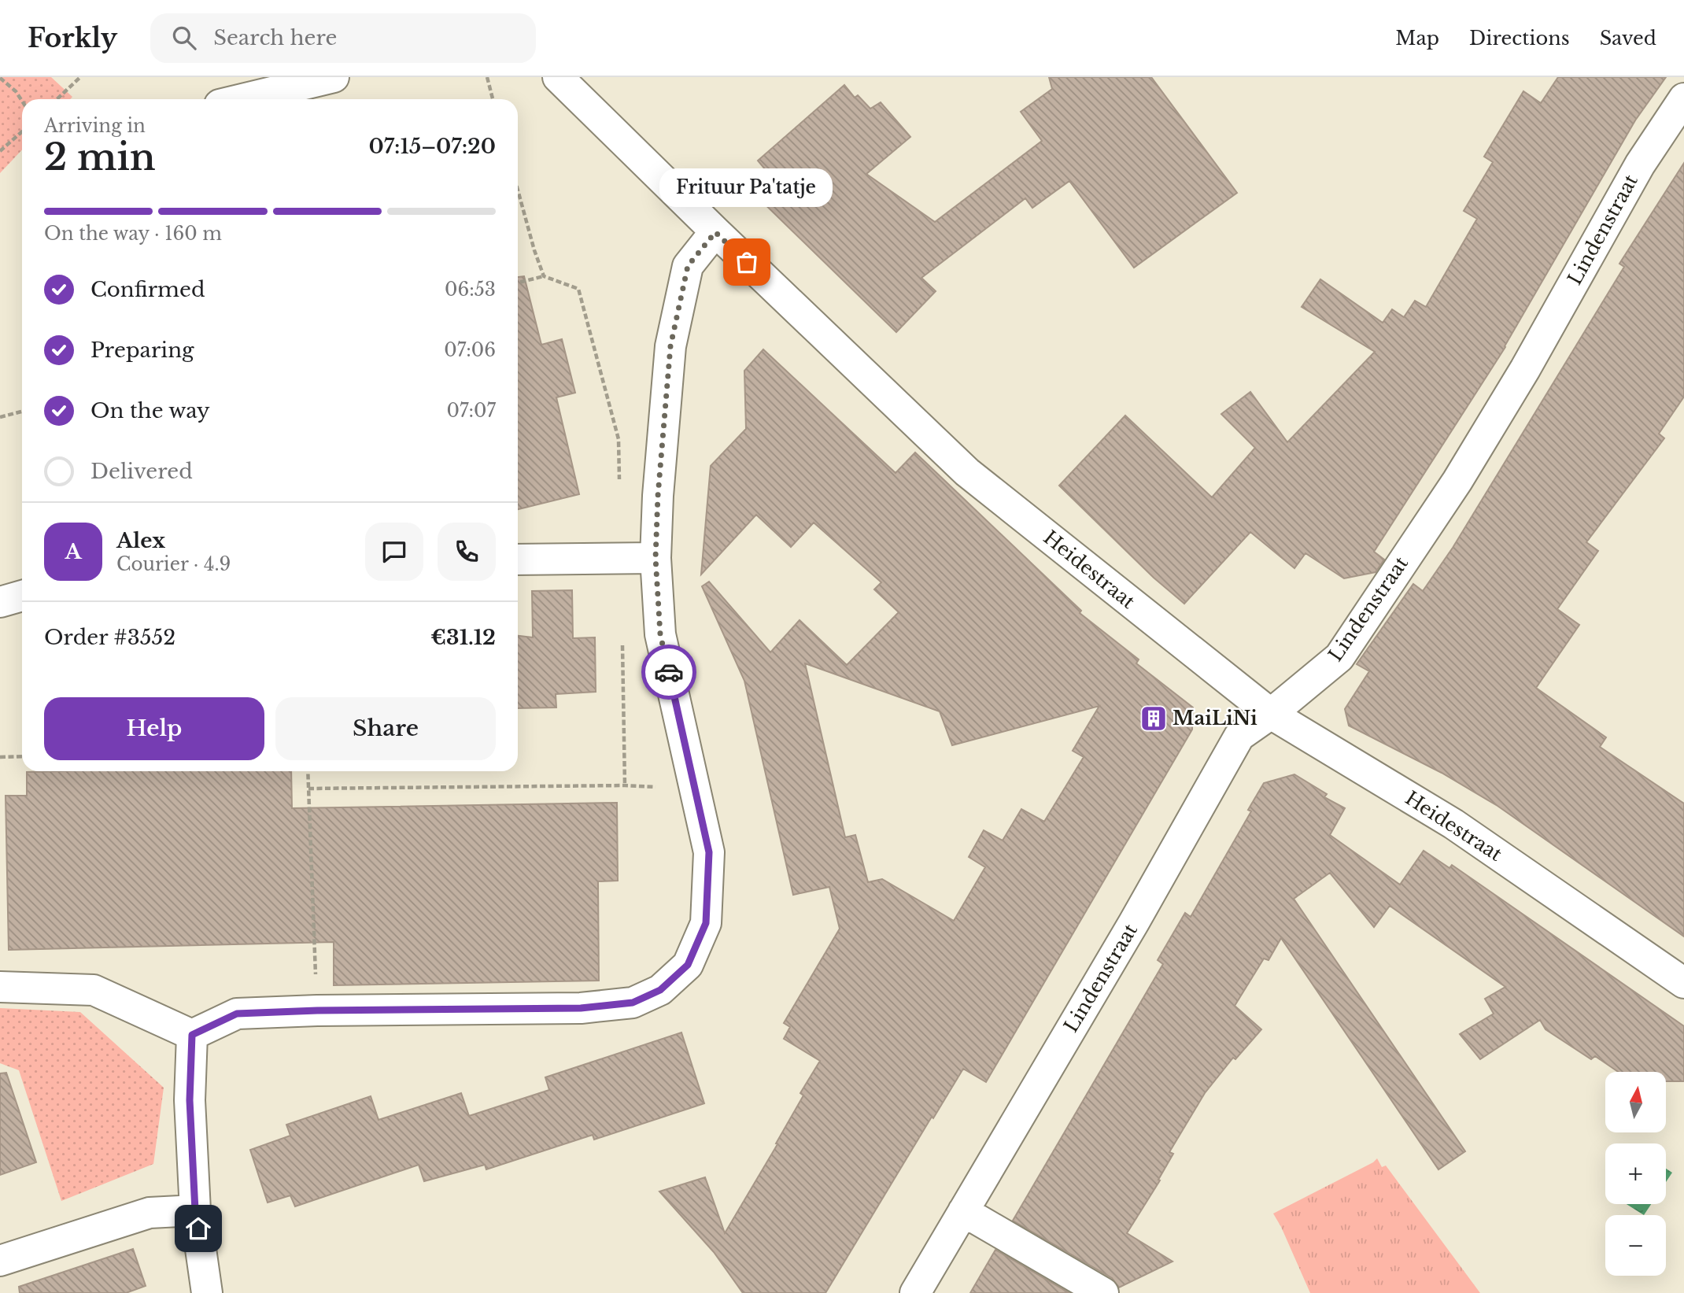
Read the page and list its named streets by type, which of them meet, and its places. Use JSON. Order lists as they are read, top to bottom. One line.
{"streets":{"street":["Lindenstraat","Heidestraat"]},"crossings":[["Lindenstraat","Heidestraat"]],"places":{"other":["Frituur Pa'tatje"],"building":["MaiLiNi"]},"north":"top","page":{"header":"Forkly","search":"Search here","nav":["Map","Directions","Saved"],"heading":["2 min","Arriving in","07:15–07:20"],"panel":["Alex","Courier · 4.9","Order #3552","€31.12"],"bubble":"Frituur Pa'tatje","bar":"On the way · 160 m","list":[["Confirmed","06:53"],["Preparing","07:06"],["On the way","07:07"],"Delivered"],"round":"A","buttons":["Help","Share"],"map_buttons":["+","−"]}}
